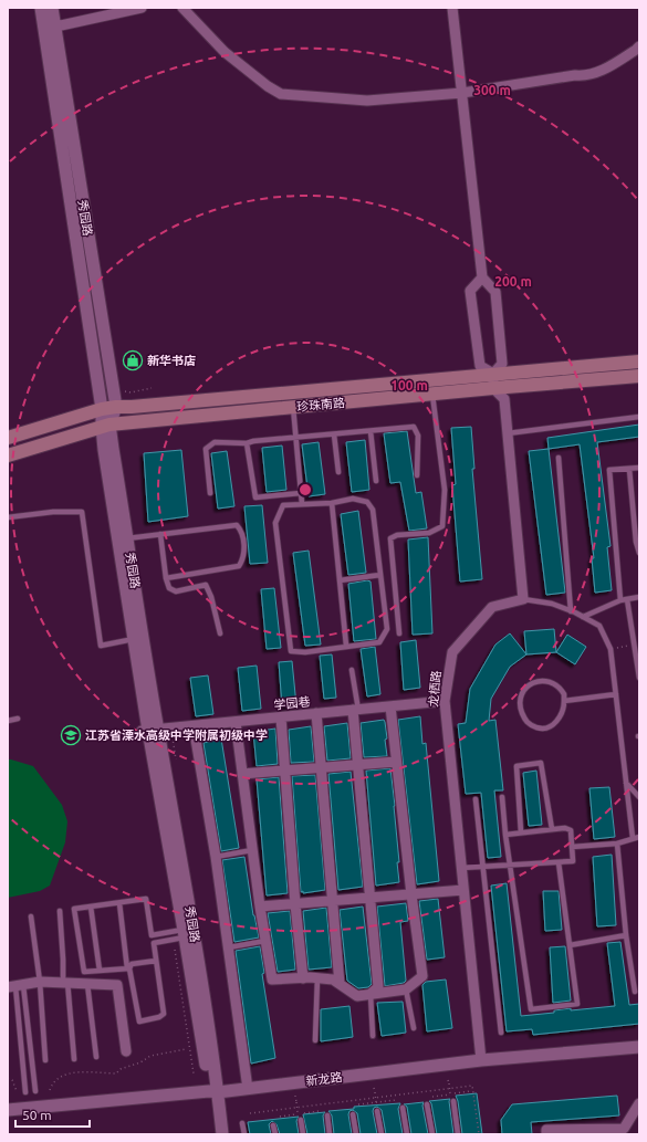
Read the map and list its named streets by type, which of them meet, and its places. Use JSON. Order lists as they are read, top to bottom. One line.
{"streets":{"main road":["珍珠南路"],"street":["秀园路","龙栖路","学园巷","新龙路"]},"crossings":[["秀园路","珍珠南路"],["秀园路","学园巷"],["秀园路","新龙路"],["龙栖路","学园巷"],["龙栖路","新龙路"]],"places":{"shop":["新华书店"],"school or university":["江苏省溧水高级中学附属初级中学"]},"scale_bar":"50 m","rings":["300 m","200 m","100 m"]}
